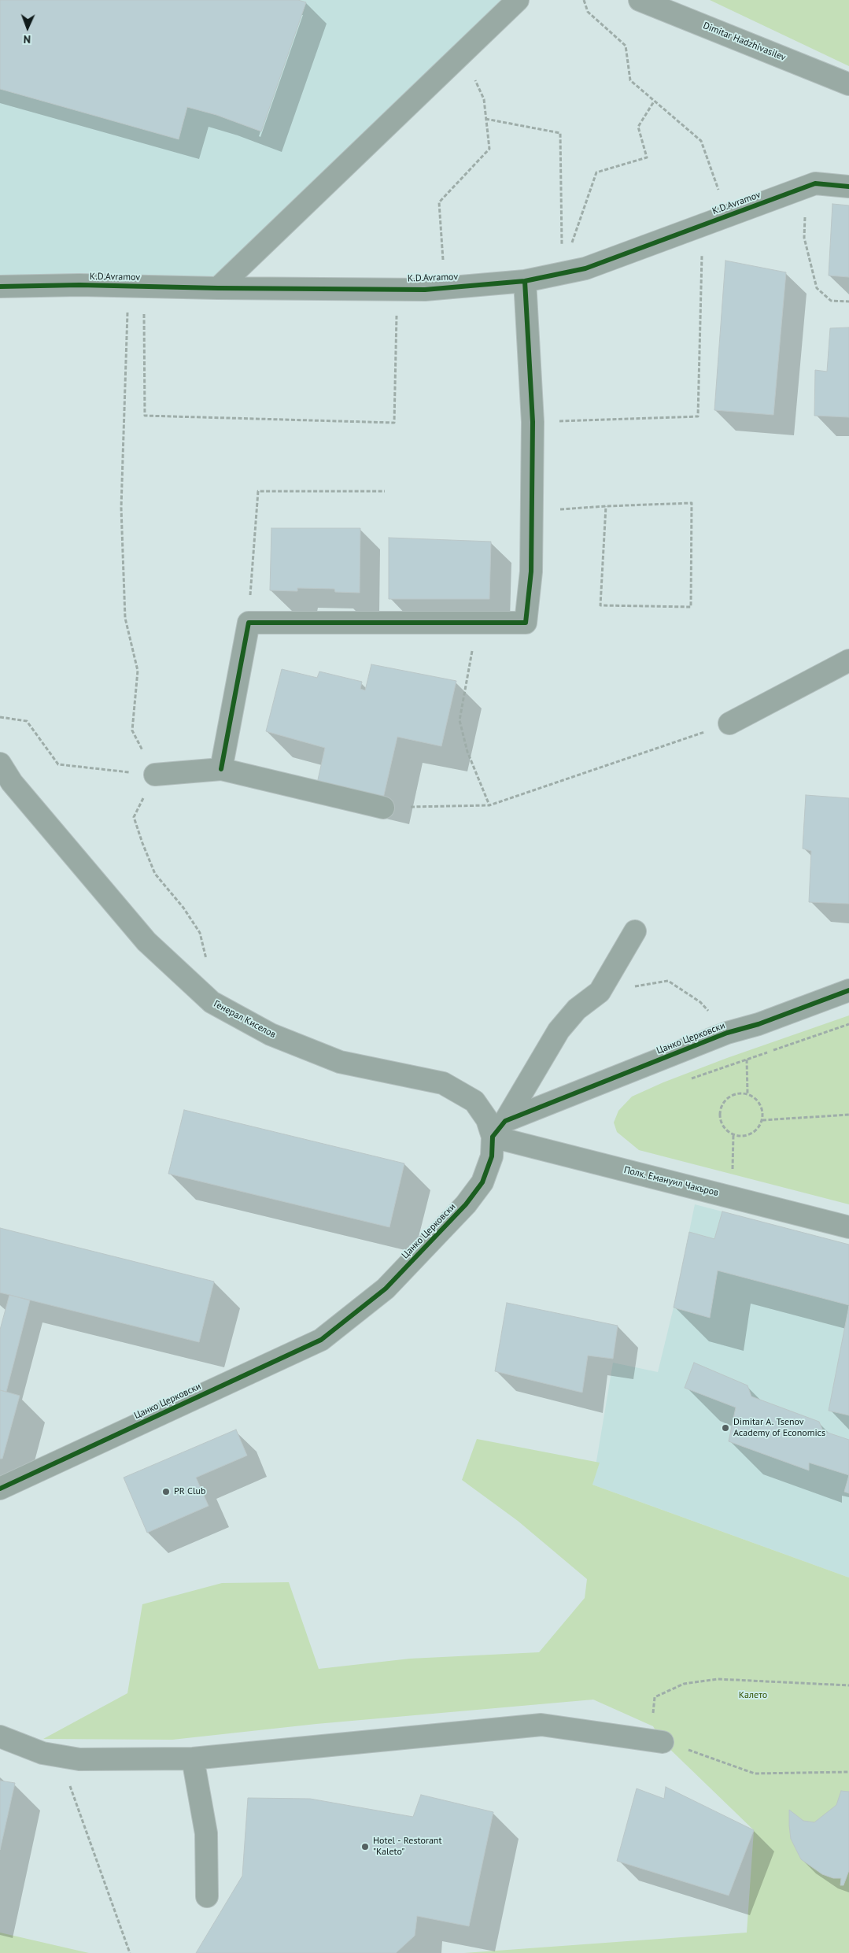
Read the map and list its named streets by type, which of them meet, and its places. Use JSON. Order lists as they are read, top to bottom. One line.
{"streets":{"street":["Dimitar Hadzhivasilev","K.D.Avramov","Генерал Киселов","Цанко Церковски","Полк. Емануил Чакъров"]},"crossings":[["Генерал Киселов","Цанко Церковски"],["Генерал Киселов","Полк. Емануил Чакъров"],["Цанко Церковски","Полк. Емануил Чакъров"]],"parks":["Калето"],"places":["Dimitar A. Tsenov Academy of Economics","PR Club","Hotel - Restorant \"Kaleto\""],"north":"bottom"}
